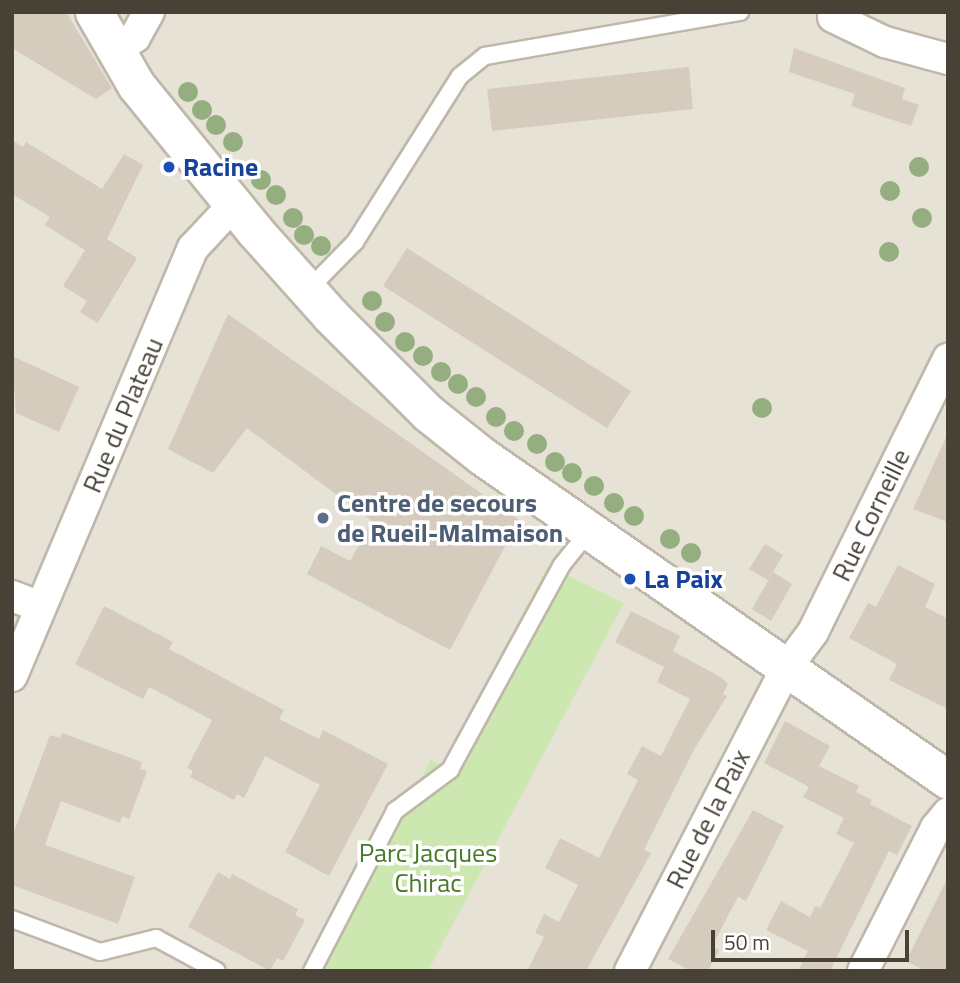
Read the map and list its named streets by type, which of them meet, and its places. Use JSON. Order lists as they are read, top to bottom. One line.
{"streets":{"street":["Rue du Plateau","Rue Corneille","Rue de la Paix"]},"crossings":[["Rue Corneille","Rue de la Paix"]],"parks":["Parc Jacques Chirac"],"places":["Racine","Centre de secours de Rueil-Malmaison","La Paix"],"scale_bar":"50 m"}
